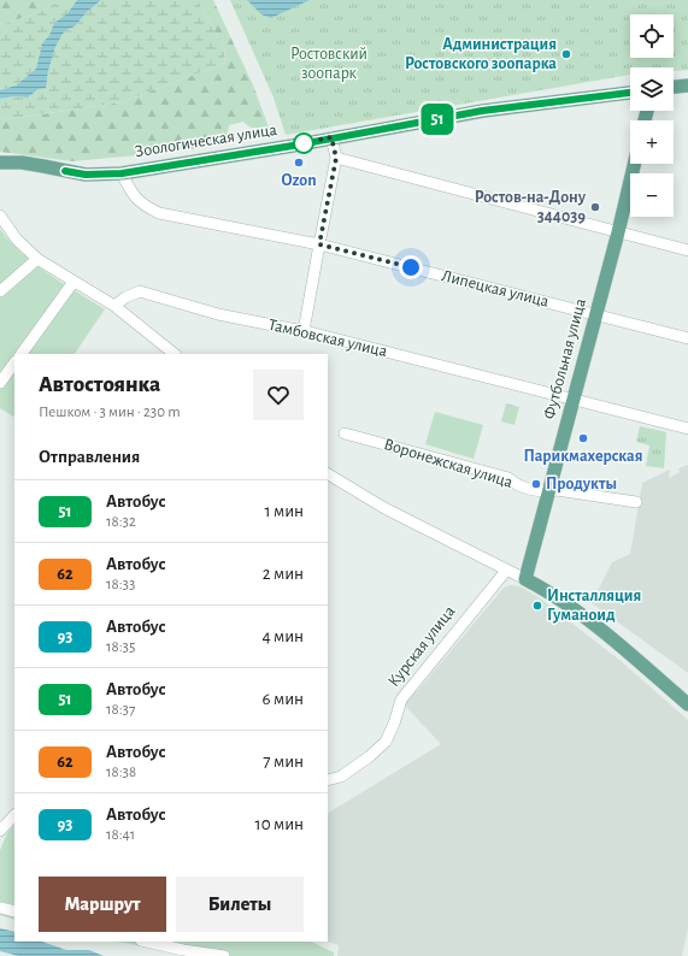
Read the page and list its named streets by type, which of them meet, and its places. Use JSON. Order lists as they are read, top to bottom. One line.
{"streets":{"main road":["Зоологическая улица","Футбольная улица"],"street":["Липецкая улица","Тамбовская улица","Воронежская улица","Курская улица"]},"crossings":[["Зоологическая улица","Липецкая улица"],["Липецкая улица","Футбольная улица"],["Тамбовская улица","Футбольная улица"],["Футбольная улица","Воронежская улица"]],"parks":["Ростовский зоопарк"],"places":["Администрация Ростовского зоопарка","Ozon","Ростов-на-Дону 344039","Парикмахерская","Продукты","Инсталляция Гуманоид"],"lines":["bus line 51"],"page":{"on_map":"51","map_buttons":["+","−"],"heading":[["Автостоянка","Пешком · 3 мин · 230 m"],"Отправления"],"list":[{"mark":"51","name":"Автобус","note":"18:32","value":"1 мин"},{"mark":"62","name":"Автобус","note":"18:33","value":"2 мин"},{"mark":"93","name":"Автобус","note":"18:35","value":"4 мин"},{"mark":"51","name":"Автобус","note":"18:37","value":"6 мин"},{"mark":"62","name":"Автобус","note":"18:38","value":"7 мин"},{"mark":"93","name":"Автобус","note":"18:41","value":"10 мин"}],"buttons":["Маршрут","Билеты"]}}
